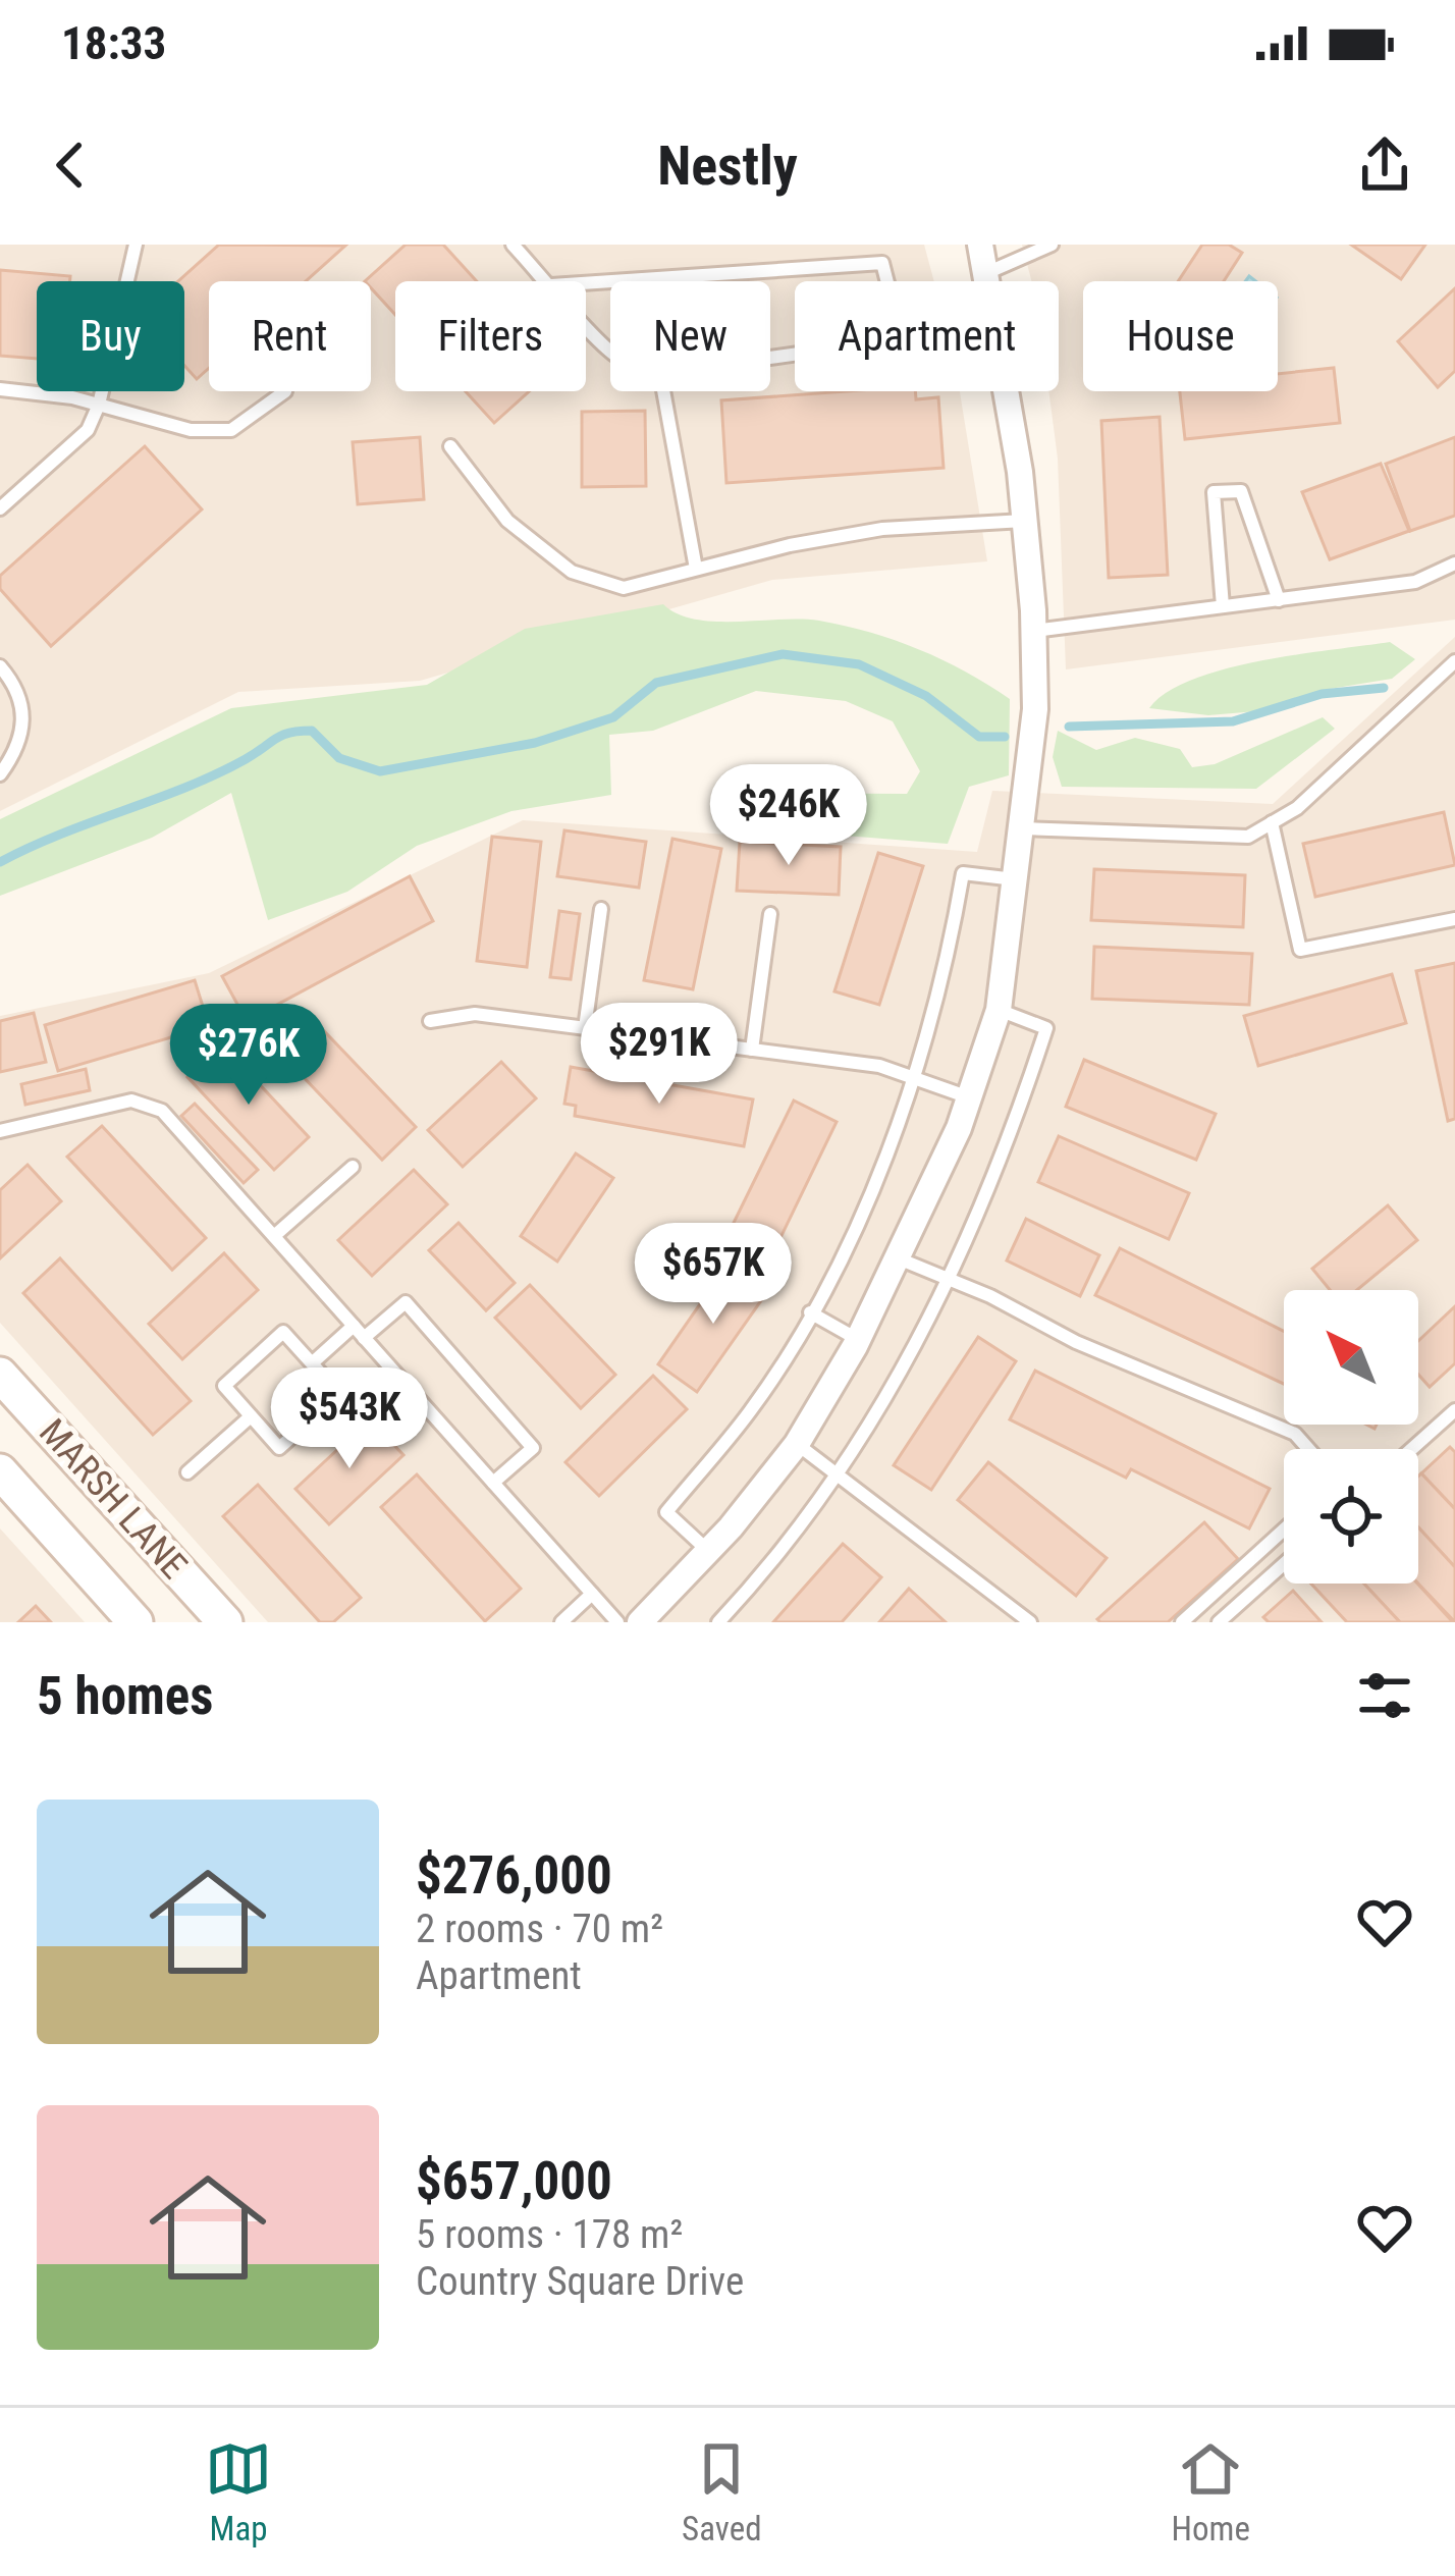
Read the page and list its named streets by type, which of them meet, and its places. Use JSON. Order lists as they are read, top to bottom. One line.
{"streets":{"main road":["MARSH LANE"]},"north":"top left","page":{"status":"18:33","header":"Nestly","chip":["Buy","Rent","Filters","New","Apartment","House"],"price":["$246K","$291K","$276K","$657K","$543K"],"heading":"5 homes","list":[{"name":"$276,000","note":"2 rooms · 70 m² · Apartment"},{"name":"$657,000","note":"5 rooms · 178 m² · Country Square Drive"}],"tabs":["Map","Saved","Home"]}}
